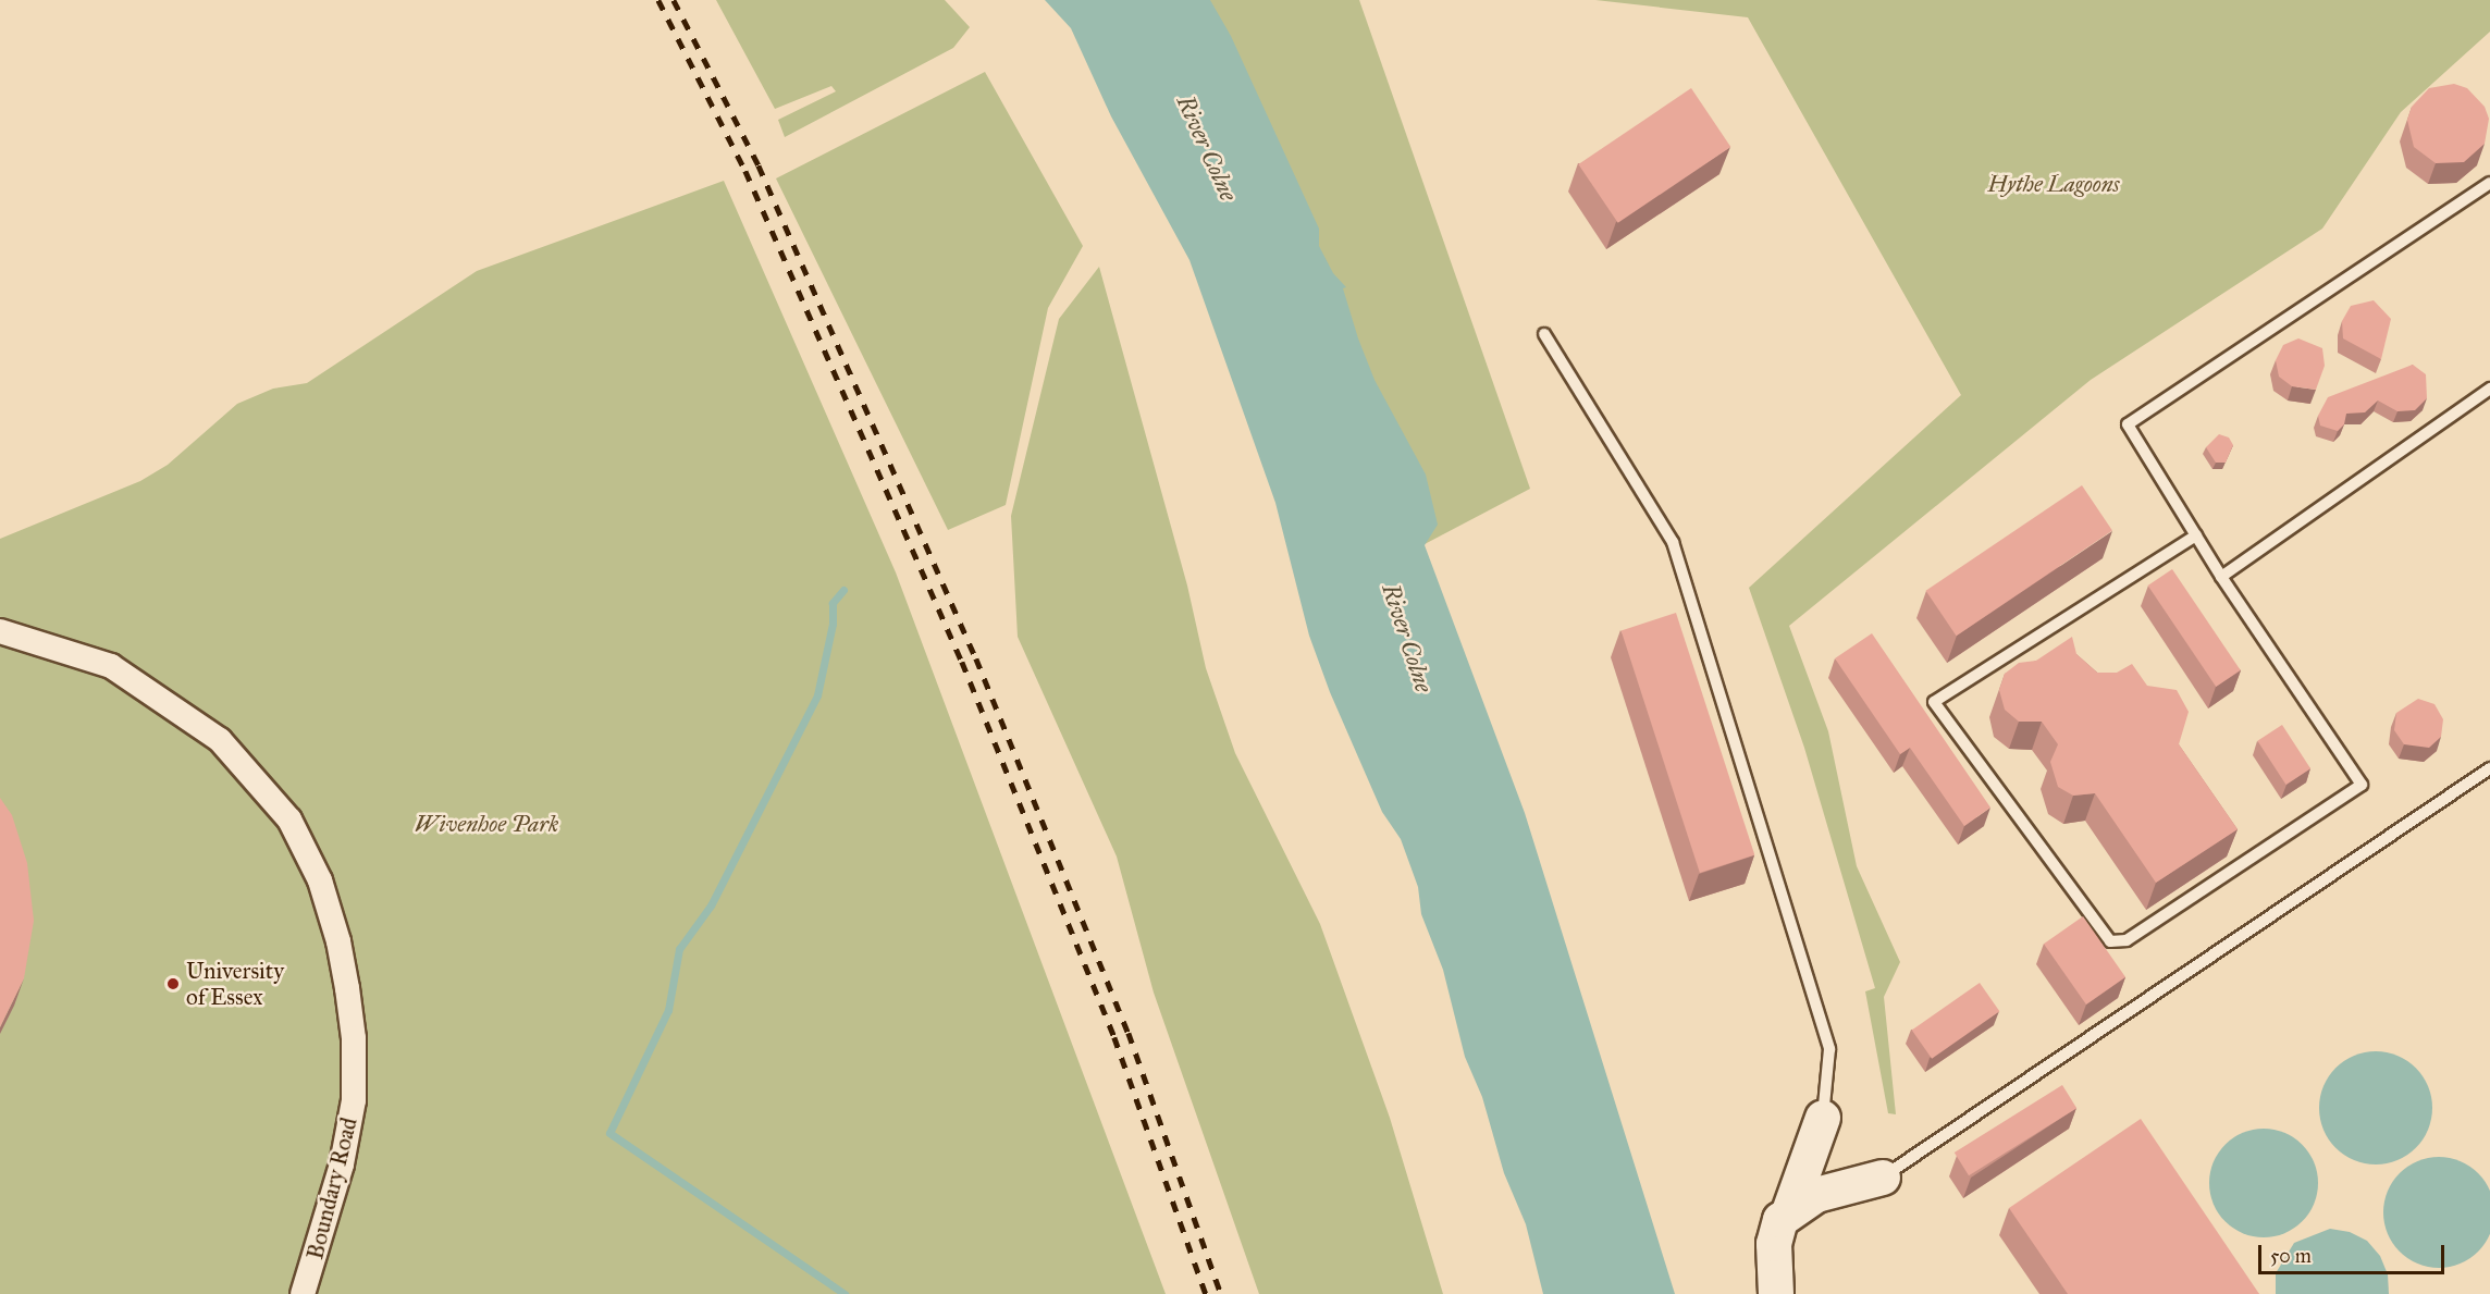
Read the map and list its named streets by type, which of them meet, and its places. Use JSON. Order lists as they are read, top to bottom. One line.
{"streets":{"street":["Boundary Road"]},"water":["River Colne"],"parks":["Hythe Lagoons","Wivenhoe Park"],"places":["University of Essex"],"scale_bar":"50 m"}
